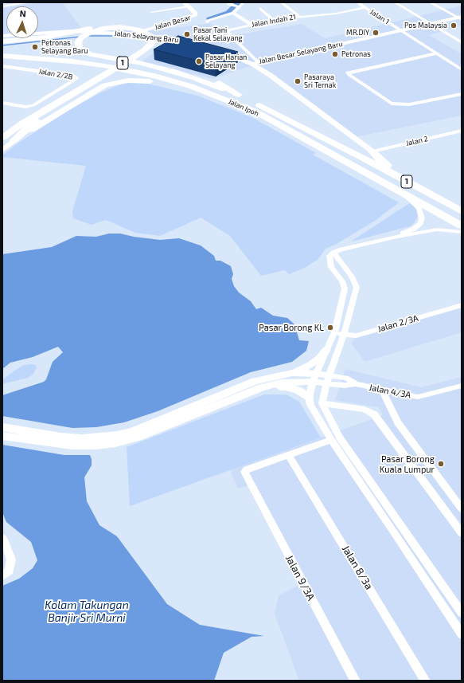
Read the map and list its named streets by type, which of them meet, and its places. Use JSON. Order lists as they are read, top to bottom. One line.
{"streets":{"highway":["1","Jalan Ipoh"],"street":["Jalan 1","Jalan Indah 21","Jalan Besar","Jalan Selayang Baru","Jalan Besar Selayang Baru","Jalan 2/2B","Jalan 2","Jalan 2/3A","Jalan 4/3A","Jalan 8/3a","Jalan 9/3A"]},"crossings":[["Jalan 1","Jalan Indah 21"],["Jalan 1","Jalan Besar Selayang Baru"],["Jalan Indah 21","Jalan Besar Selayang Baru"],["Jalan Besar","Jalan Selayang Baru"],["Jalan 8/3a","Jalan 9/3A"]],"water":["Kolam Takungan Banjir Sri Murni"],"places":["Pos Malaysia","MR.DIY","Pasar Tani Kekal Selayang","Petronas Selayang Baru","Petronas","Pasar Harian Selayang","Pasaraya Sri Ternak","Pasar Borong KL","Pasar Borong Kuala Lumpur"],"north":"top"}
